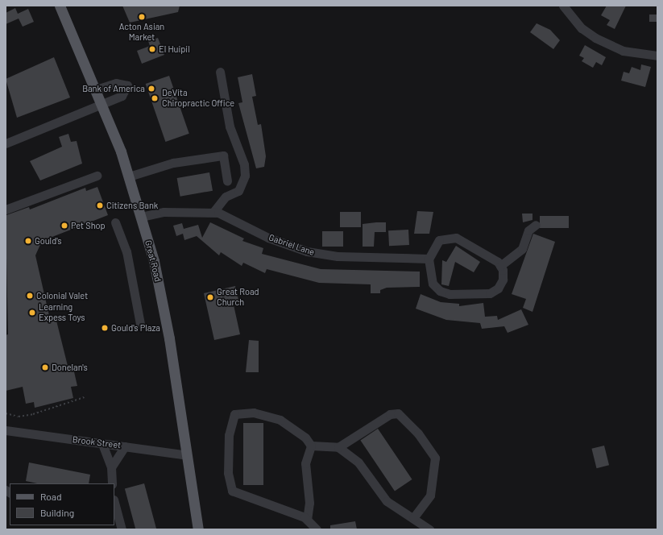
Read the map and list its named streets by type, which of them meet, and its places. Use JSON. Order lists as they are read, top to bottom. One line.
{"streets":{"main road":["Great Road"],"street":["Gabriel Lane","Brook Street"]},"crossings":[["Gabriel Lane","Great Road"],["Great Road","Brook Street"]],"places":["Acton Asian Market","El Huipil","Bank of America","DeVita Chiropractic Office","Citizens Bank","Pet Shop","Gould's","Colonial Valet","Great Road Church","Learning Expess Toys","Gould's Plaza","Donelan's"],"legend":["Road","Building"]}
